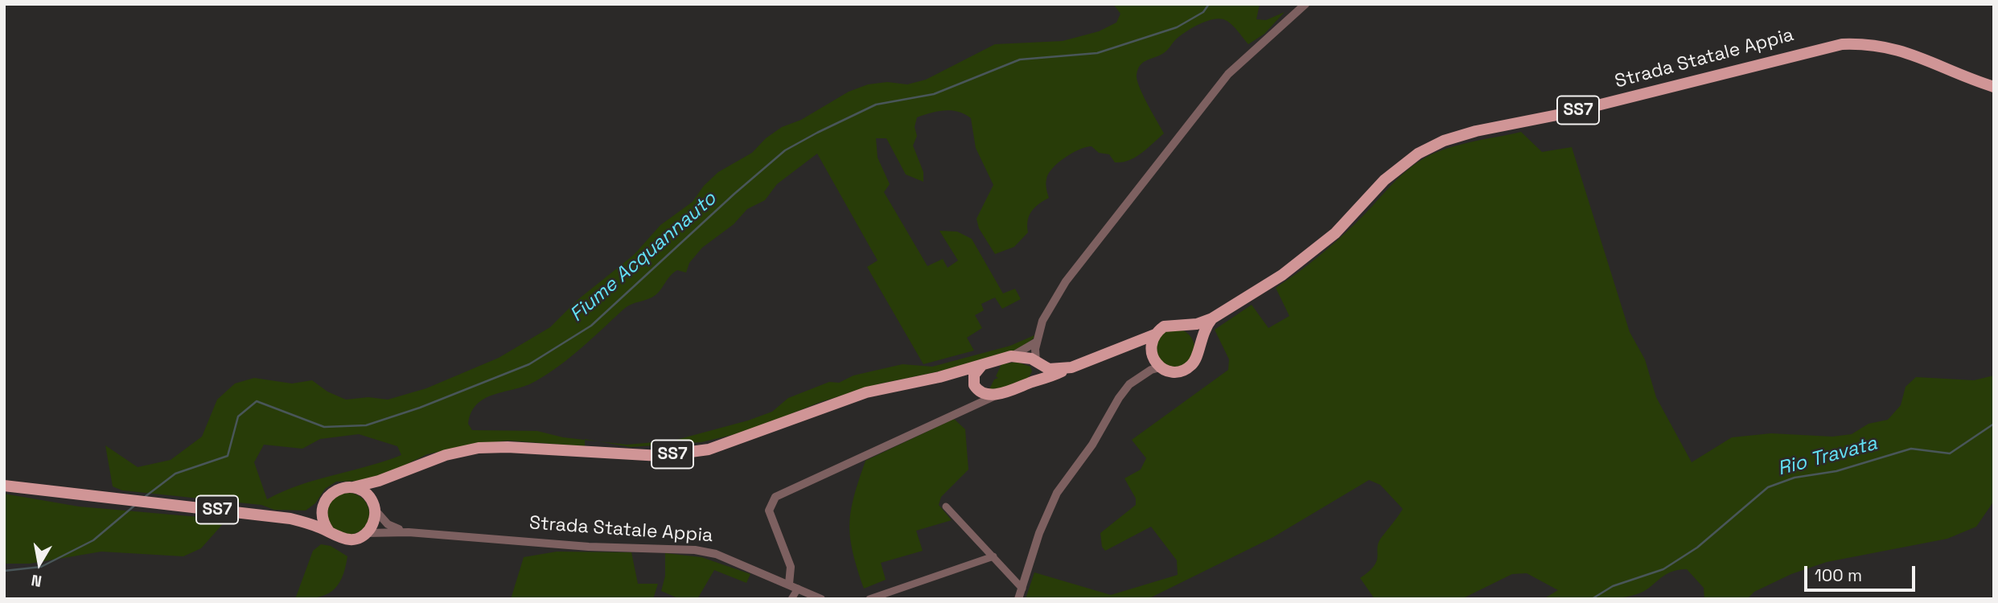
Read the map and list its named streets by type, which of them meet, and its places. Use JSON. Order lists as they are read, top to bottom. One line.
{"streets":{"main road":["Strada Statale Appia","SS7"]},"crossings":[["Strada Statale Appia","SS7"]],"water":["Fiume Acquannauto","Rio Travata"],"scale_bar":"100 m","north":"bottom"}
